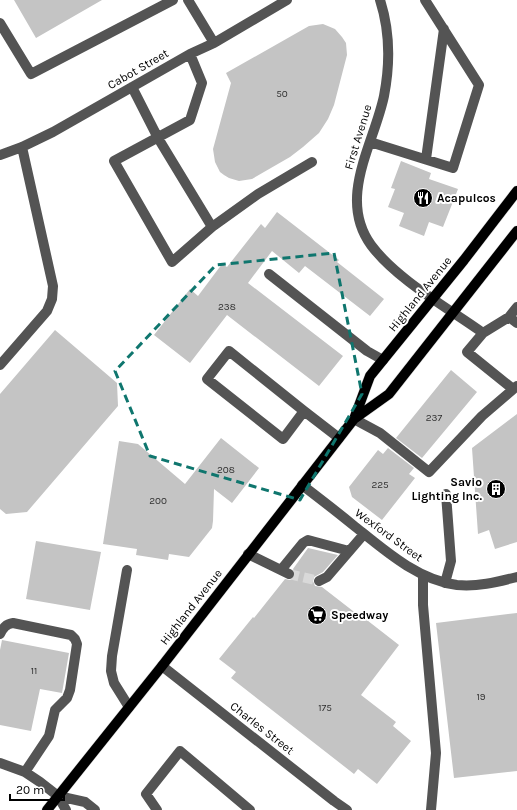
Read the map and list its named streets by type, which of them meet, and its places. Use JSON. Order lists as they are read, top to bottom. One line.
{"streets":{"main road":["Highland Avenue"],"street":["Cabot Street","First Avenue","Wexford Street","Charles Street"]},"crossings":[["First Avenue","Highland Avenue"],["Highland Avenue","Wexford Street"],["Highland Avenue","Charles Street"]],"places":{"restaurant":["Acapulcos"],"building":["Savio Lighting Inc."],"supermarket":["Speedway"]},"house_numbers":["50","238","237","208","225","200","11","19","175"],"scale_bar":"20 m"}
